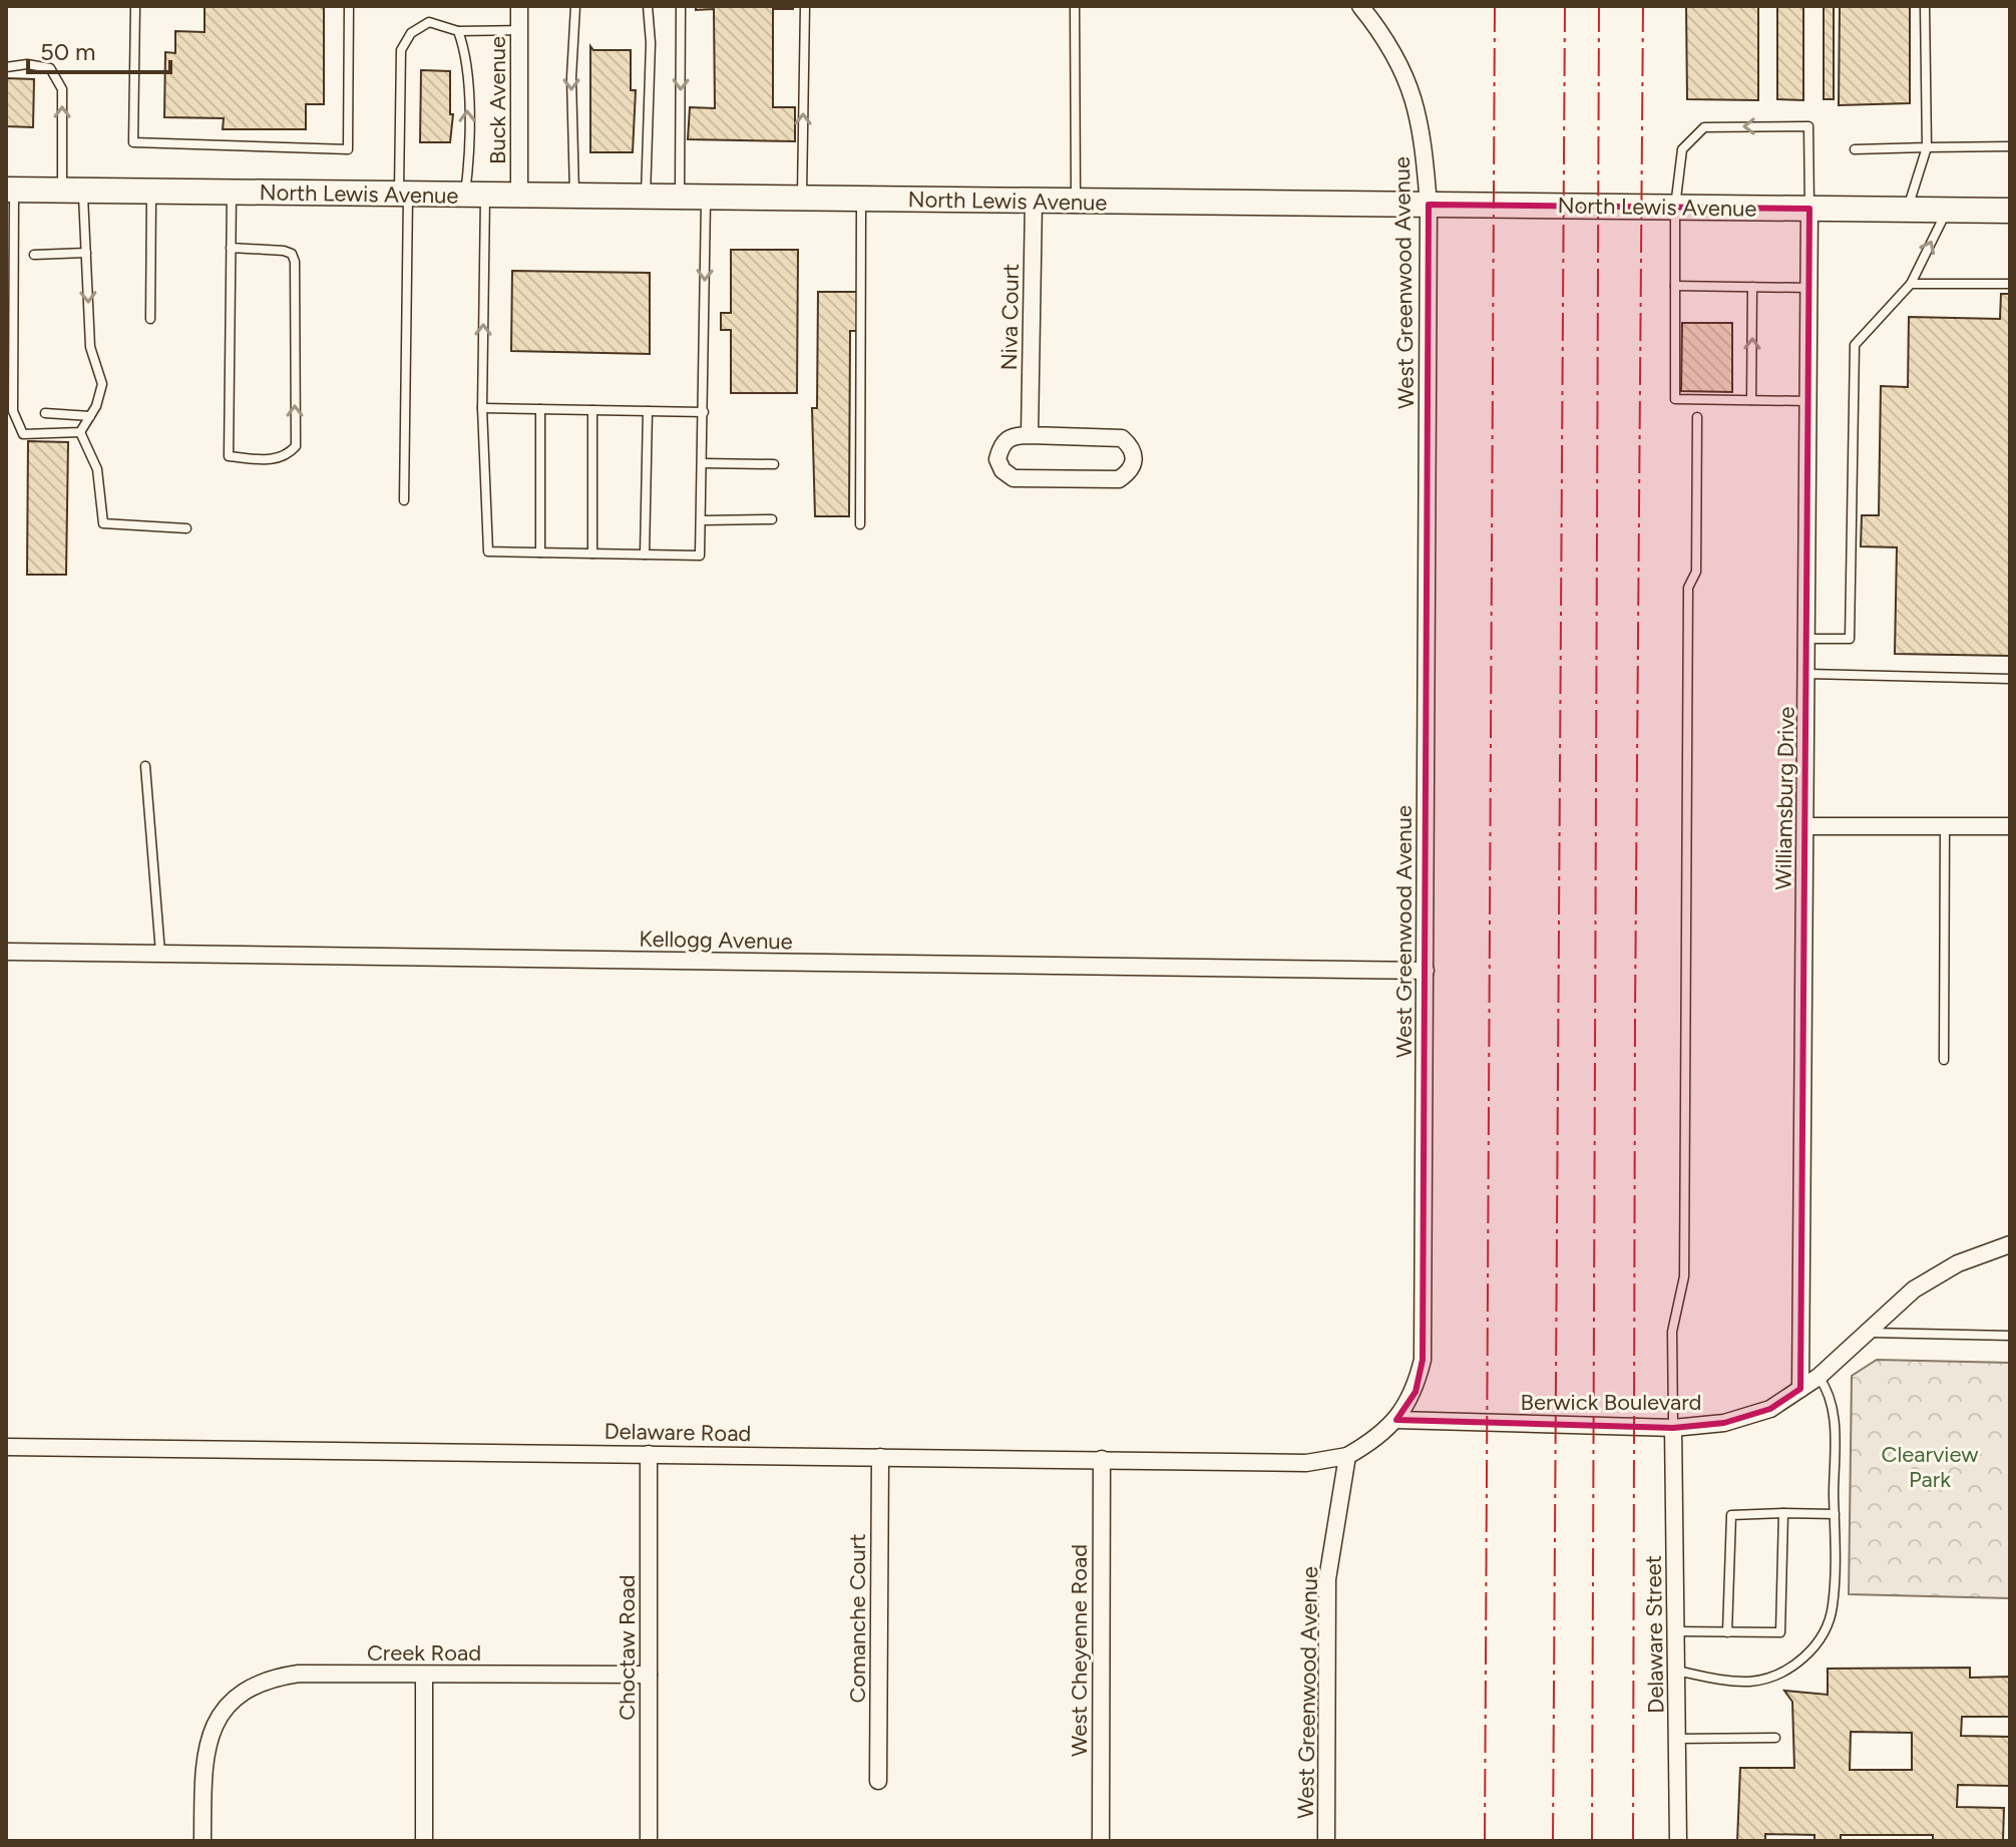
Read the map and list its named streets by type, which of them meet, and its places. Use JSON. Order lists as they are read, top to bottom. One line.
{"streets":{"main road":["North Lewis Avenue"],"street":["Buck Avenue","West Greenwood Avenue","Niva Court","Williamsburg Drive","Kellogg Avenue","Berwick Boulevard","Delaware Road","Comanche Court","Delaware Street","Choctaw Road","West Cheyenne Road","Creek Road"]},"crossings":[["Buck Avenue","North Lewis Avenue"],["North Lewis Avenue","West Greenwood Avenue"],["North Lewis Avenue","Niva Court"],["North Lewis Avenue","Williamsburg Drive"],["West Greenwood Avenue","Kellogg Avenue"],["West Greenwood Avenue","Berwick Boulevard"],["West Greenwood Avenue","Delaware Road"],["Williamsburg Drive","Berwick Boulevard"],["Berwick Boulevard","Delaware Street"],["Delaware Road","Comanche Court"],["Delaware Road","Choctaw Road"],["Delaware Road","West Cheyenne Road"],["Choctaw Road","Creek Road"]],"parks":["Clearview Park"],"scale_bar":"50 m"}
